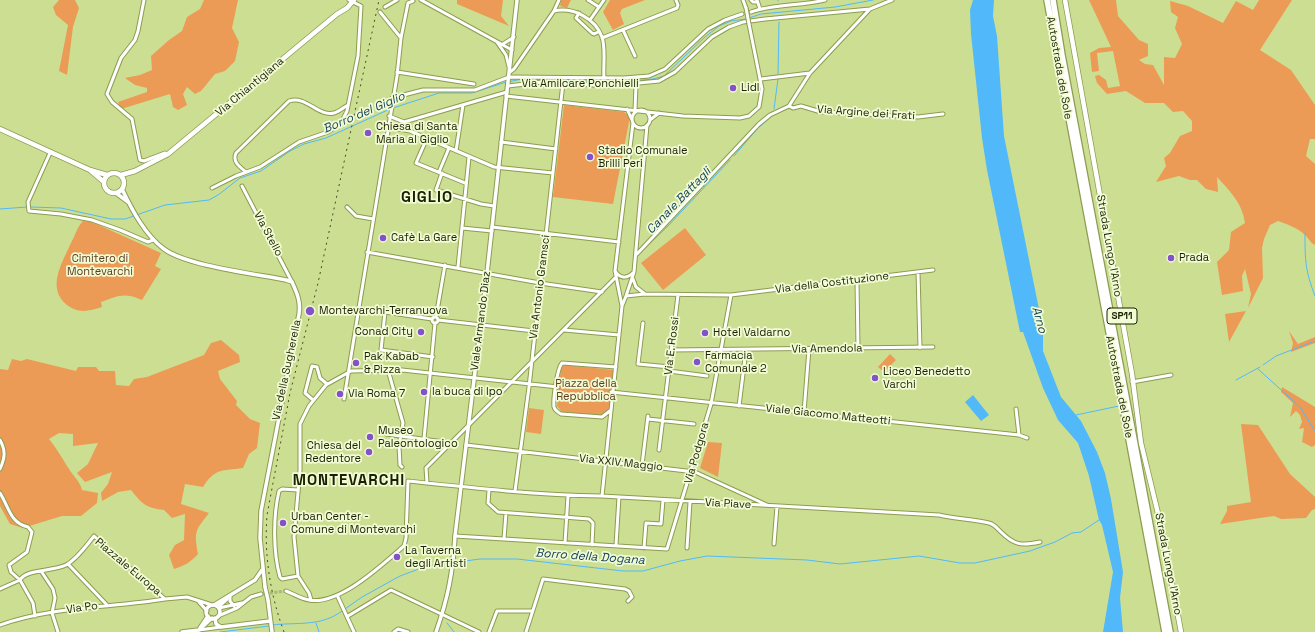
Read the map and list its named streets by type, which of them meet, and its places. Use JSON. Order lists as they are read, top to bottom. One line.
{"streets":{"highway":["Autostrada del Sole"],"main road":["Via Chiantigiana","Strada Lungo l'Arno","SP11"],"street":["Via Amilcare Ponchielli","Via Argine dei Frati","Via Stello","Via della Costituzione","Via Antonio Gramsci","Viale Armando Diaz","Via E. Rossi","Via Amendola","Via della Sugherella","Viale Giacomo Matteotti","Via Podgora","Via XXIV Maggio","Via Piave","Piazzale Europa","Via Po"]},"crossings":[["Via Amilcare Ponchielli","Via Antonio Gramsci"],["Via Amilcare Ponchielli","Viale Armando Diaz"],["Via Stello","Via della Sugherella"],["Via della Costituzione","Via E. Rossi"],["Via della Costituzione","Via Podgora"],["Via Antonio Gramsci","Via XXIV Maggio"],["Via Antonio Gramsci","Via Piave"],["Viale Armando Diaz","Via XXIV Maggio"],["Viale Armando Diaz","Via Piave"],["Via E. Rossi","Via Amendola"],["Via E. Rossi","Viale Giacomo Matteotti"],["Via Amendola","Via Podgora"],["Viale Giacomo Matteotti","Via Podgora"],["Via Podgora","Via XXIV Maggio"],["Via Podgora","Via Piave"],["Via XXIV Maggio","Via Piave"],["Piazzale Europa","Via Po"]],"districts":["GIGLIO","MONTEVARCHI"],"water":["Borro del Giglio","Canale Battagli","Arno","Borro della Dogana"],"parks":["Cimitero di Montevarchi","Piazza della Repubblica"],"places":["Lidl","Chiesa di Santa Maria al Giglio","Stadio Comunale Brilli Peri","Cafè La Gare","Prada","Montevarchi-Terranuova","Conad City","Hotel Valdarno","Farmacia Comunale 2","Pak Kabab & Pizza","Liceo Benedetto Varchi","la buca di Ipo","Via Roma 7","Museo Paleontologico","Chiesa del Redentore","Urban Center - Comune di Montevarchi","La Taverna degli Artisti"]}
